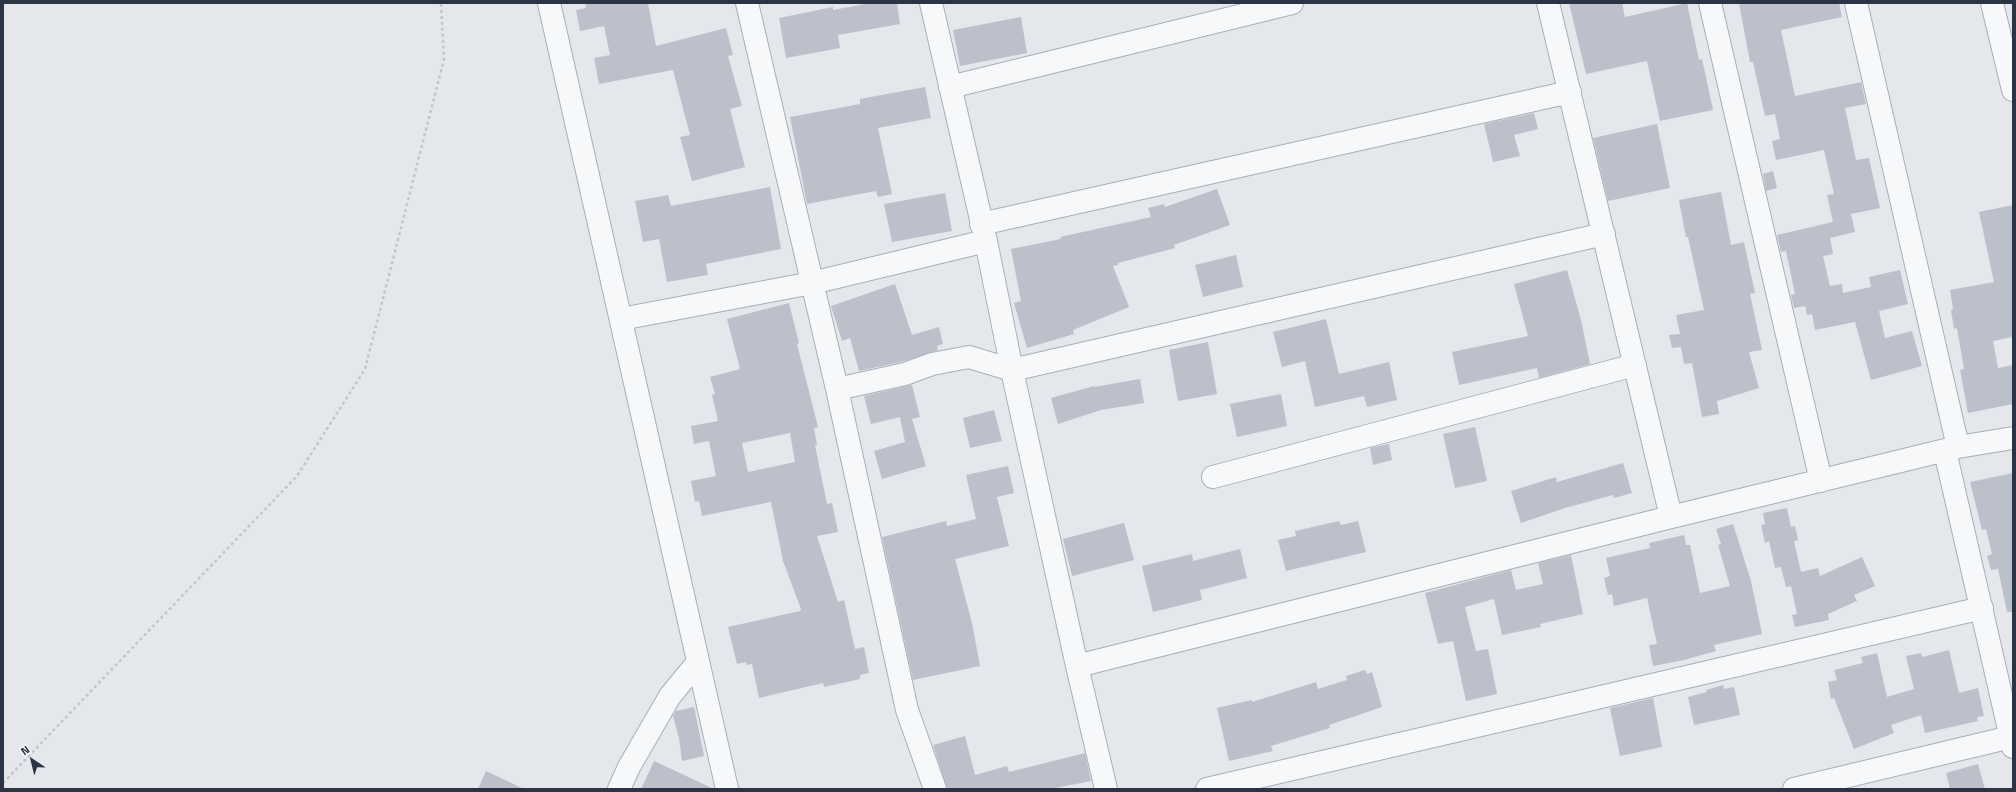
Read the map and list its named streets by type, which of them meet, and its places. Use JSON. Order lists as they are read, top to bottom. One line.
{"north":"top left"}
